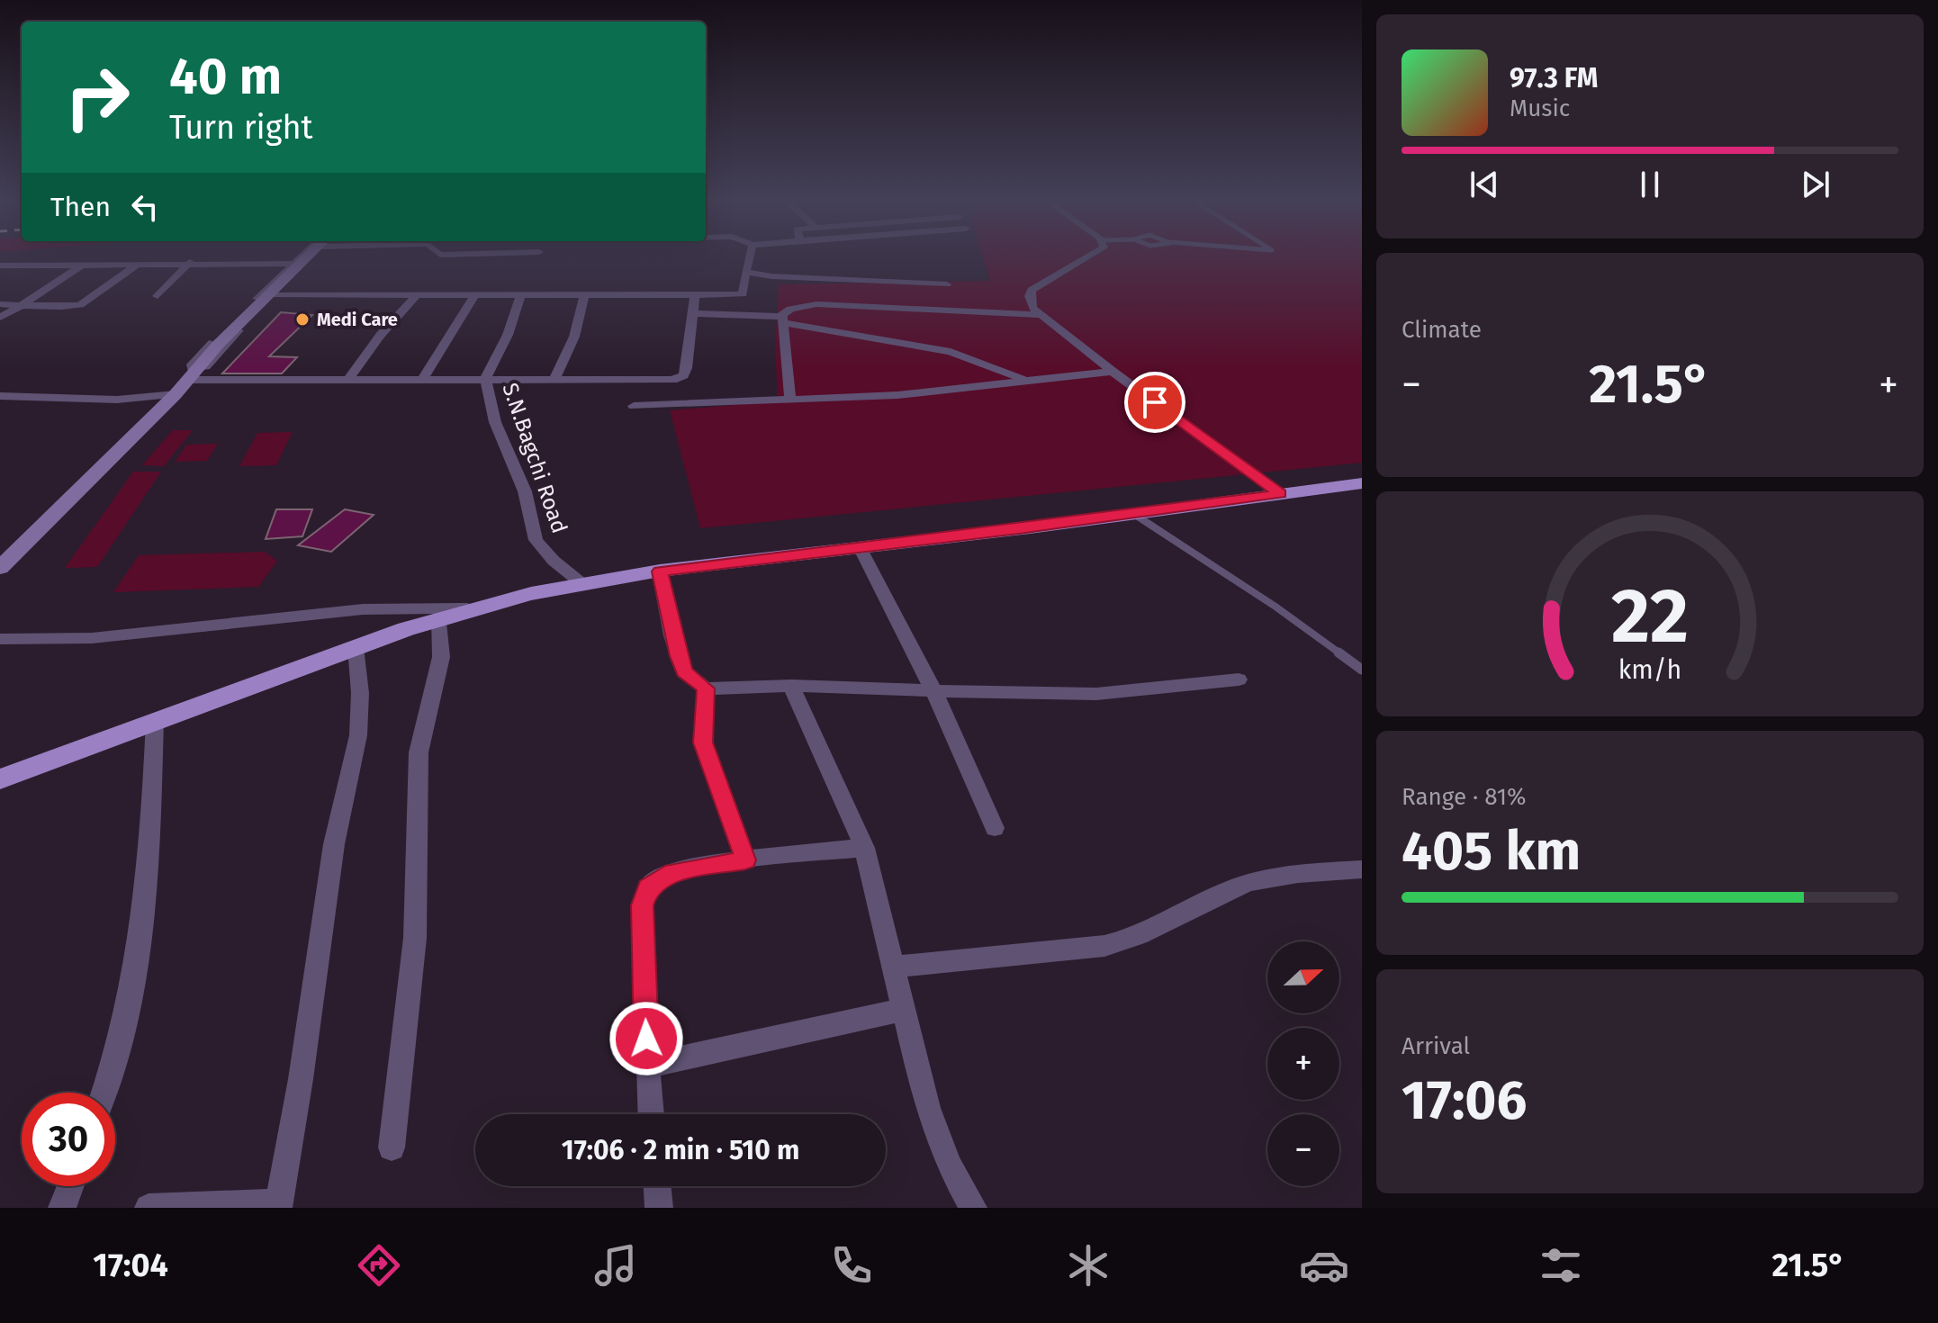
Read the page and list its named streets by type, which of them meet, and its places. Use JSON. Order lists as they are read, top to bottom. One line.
{"streets":{"street":["S.N.Bagchi Road"]},"places":["Medi Care"],"north":"right","page":{"turn":["40 m","Turn right"],"song":["97.3 FM","Music"],"then":"Then","tile":["Climate",["Range · 81%","405 km"],["Arrival","17:06"]],"heat":["−","21.5°","+"],"map_buttons":["+","−"],"limit":"30","trip":"17:06 · 2 min · 510 m","tabs":["17:04","21.5°"],"gauge":["22","km/h"]}}
